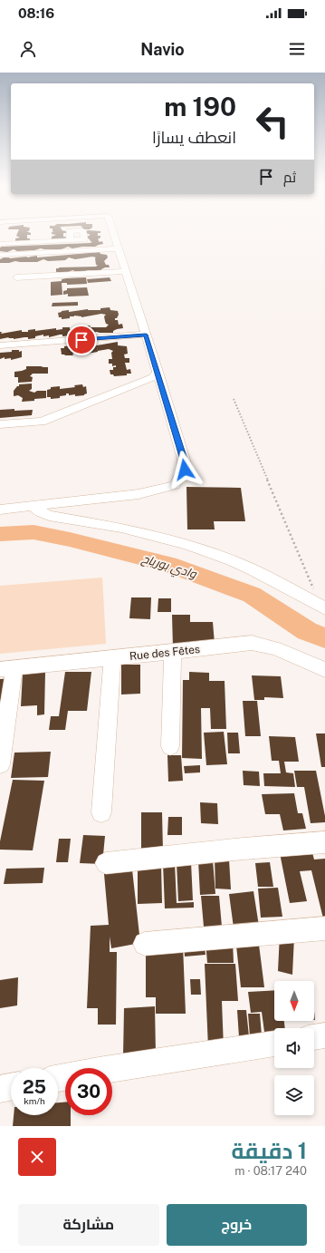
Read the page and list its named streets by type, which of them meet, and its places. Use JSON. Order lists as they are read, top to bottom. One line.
{"streets":{"street":["Rue des Fêtes"]},"water":["وادي بورياح"],"north":"bottom","page":{"status":"08:16","header":"Navio","turn":["190 m","انعطف يسارًا"],"then":"ثم","speed":"25 km/h","limit":"30","heading":["1 دقيقة","240 m · 08:17"],"buttons":["خروج","مشاركة"]}}
